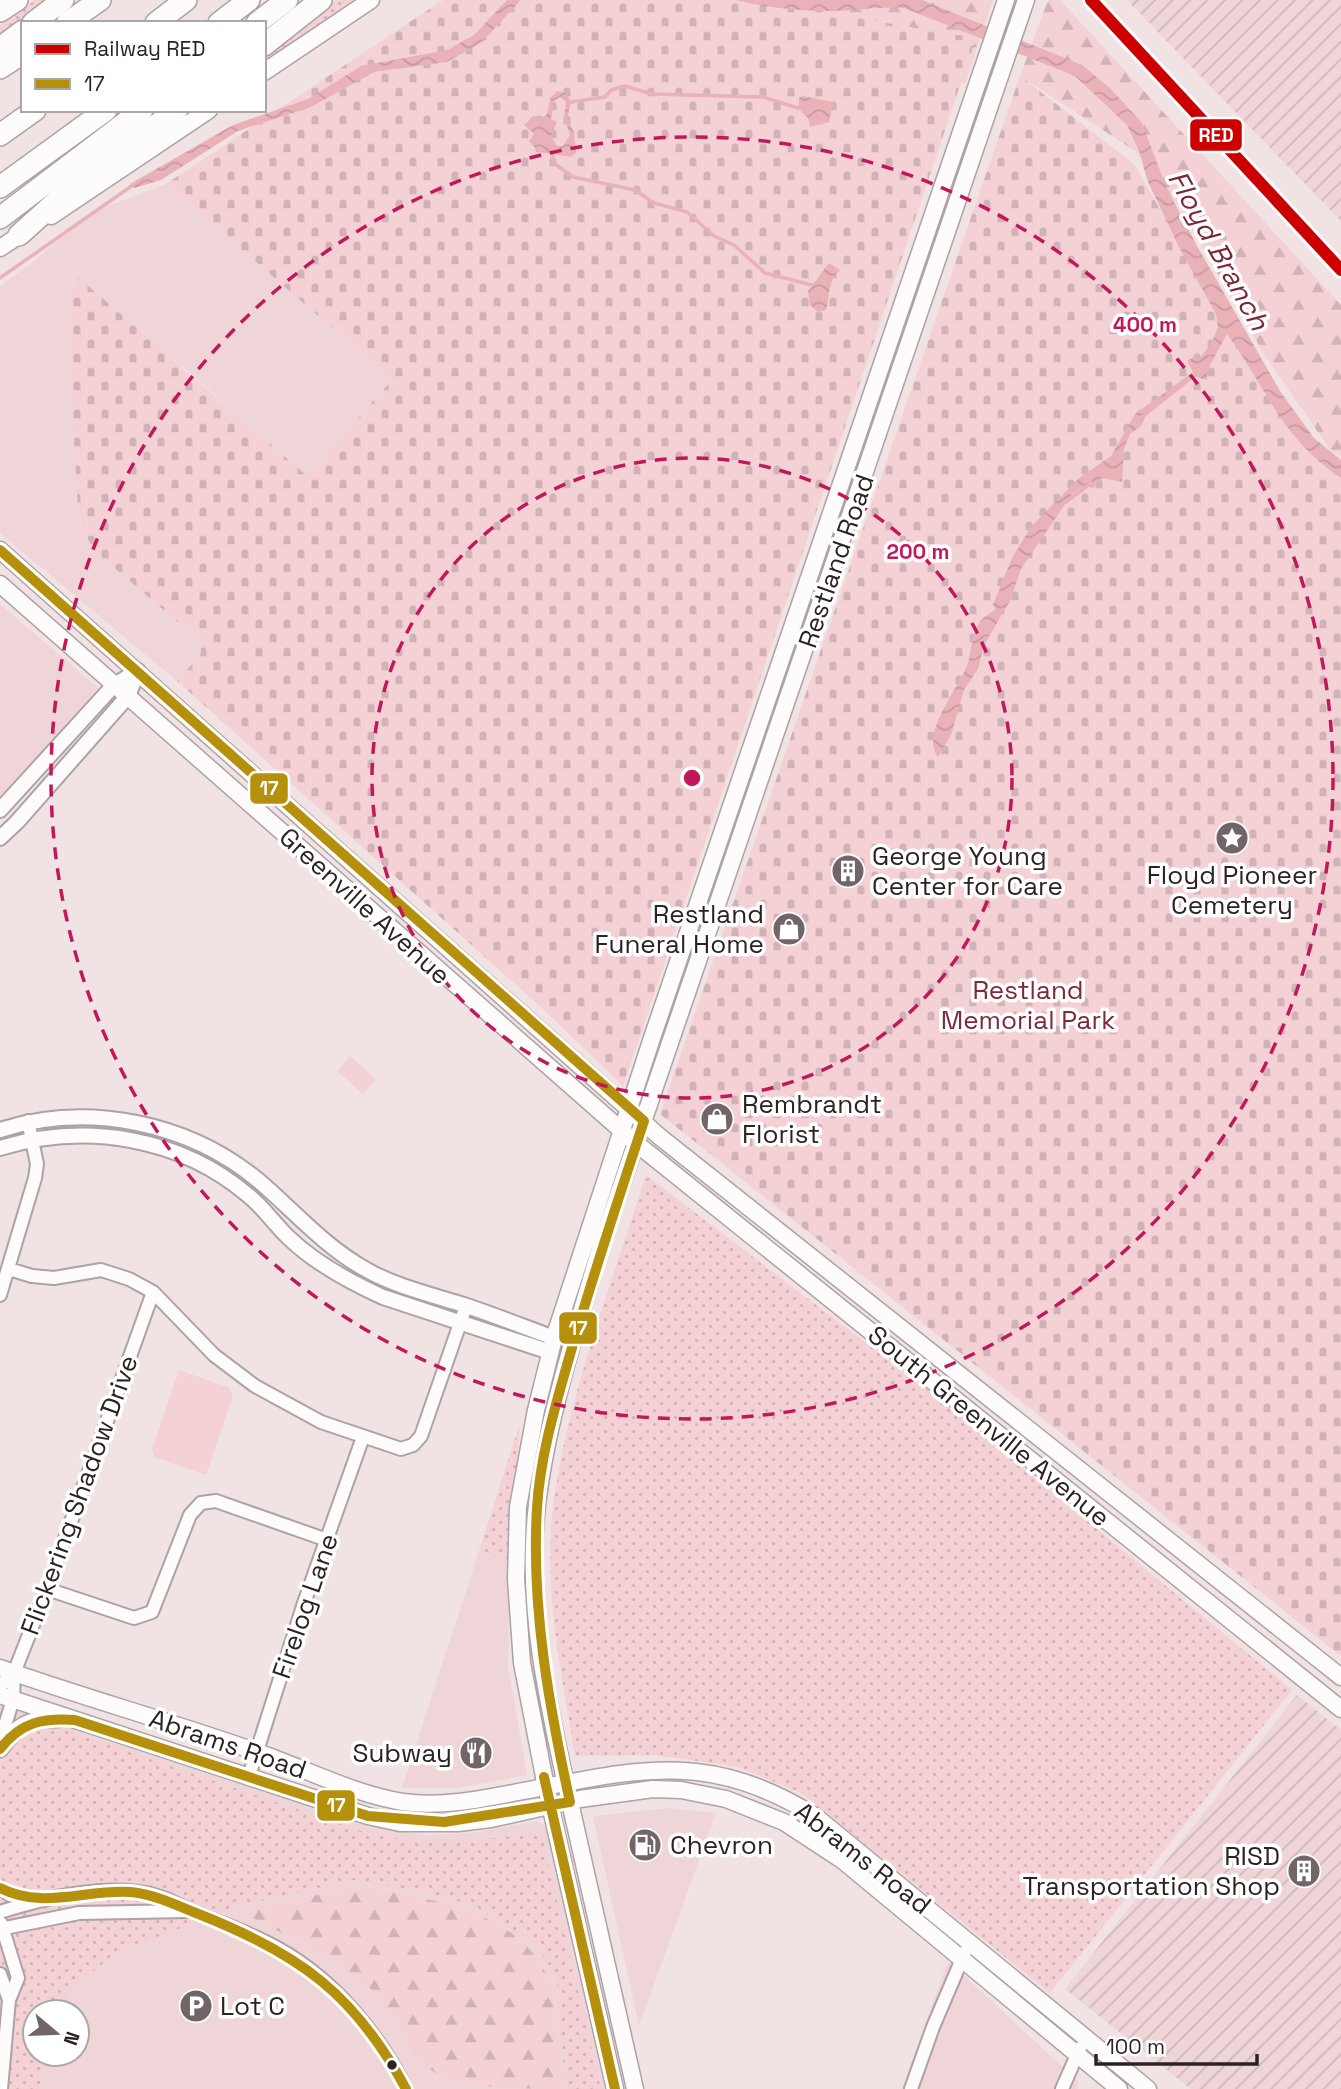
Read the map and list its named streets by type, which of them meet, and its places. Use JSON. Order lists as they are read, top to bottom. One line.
{"streets":{"main road":["Restland Road","Greenville Avenue","South Greenville Avenue","Abrams Road"],"street":["Flickering Shadow Drive","Firelog Lane"]},"crossings":[["Restland Road","Greenville Avenue"],["Restland Road","South Greenville Avenue"],["Restland Road","Abrams Road"],["Greenville Avenue","South Greenville Avenue"],["Flickering Shadow Drive","Abrams Road"],["Firelog Lane","Abrams Road"]],"water":["Floyd Branch"],"parks":["Restland Memorial Park"],"places":{"place":["Floyd Pioneer Cemetery"],"building":["George Young Center for Care","RISD Transportation Shop"],"shop":["Restland Funeral Home","Rembrandt Florist"],"restaurant":["Subway"],"fuel station":["Chevron"],"parking":["Lot C"]},"lines":["rail line RED","transit line 17"],"legend":["Railway RED","17"],"scale_bar":"100 m","north":"right","rings":["400 m","200 m"]}
